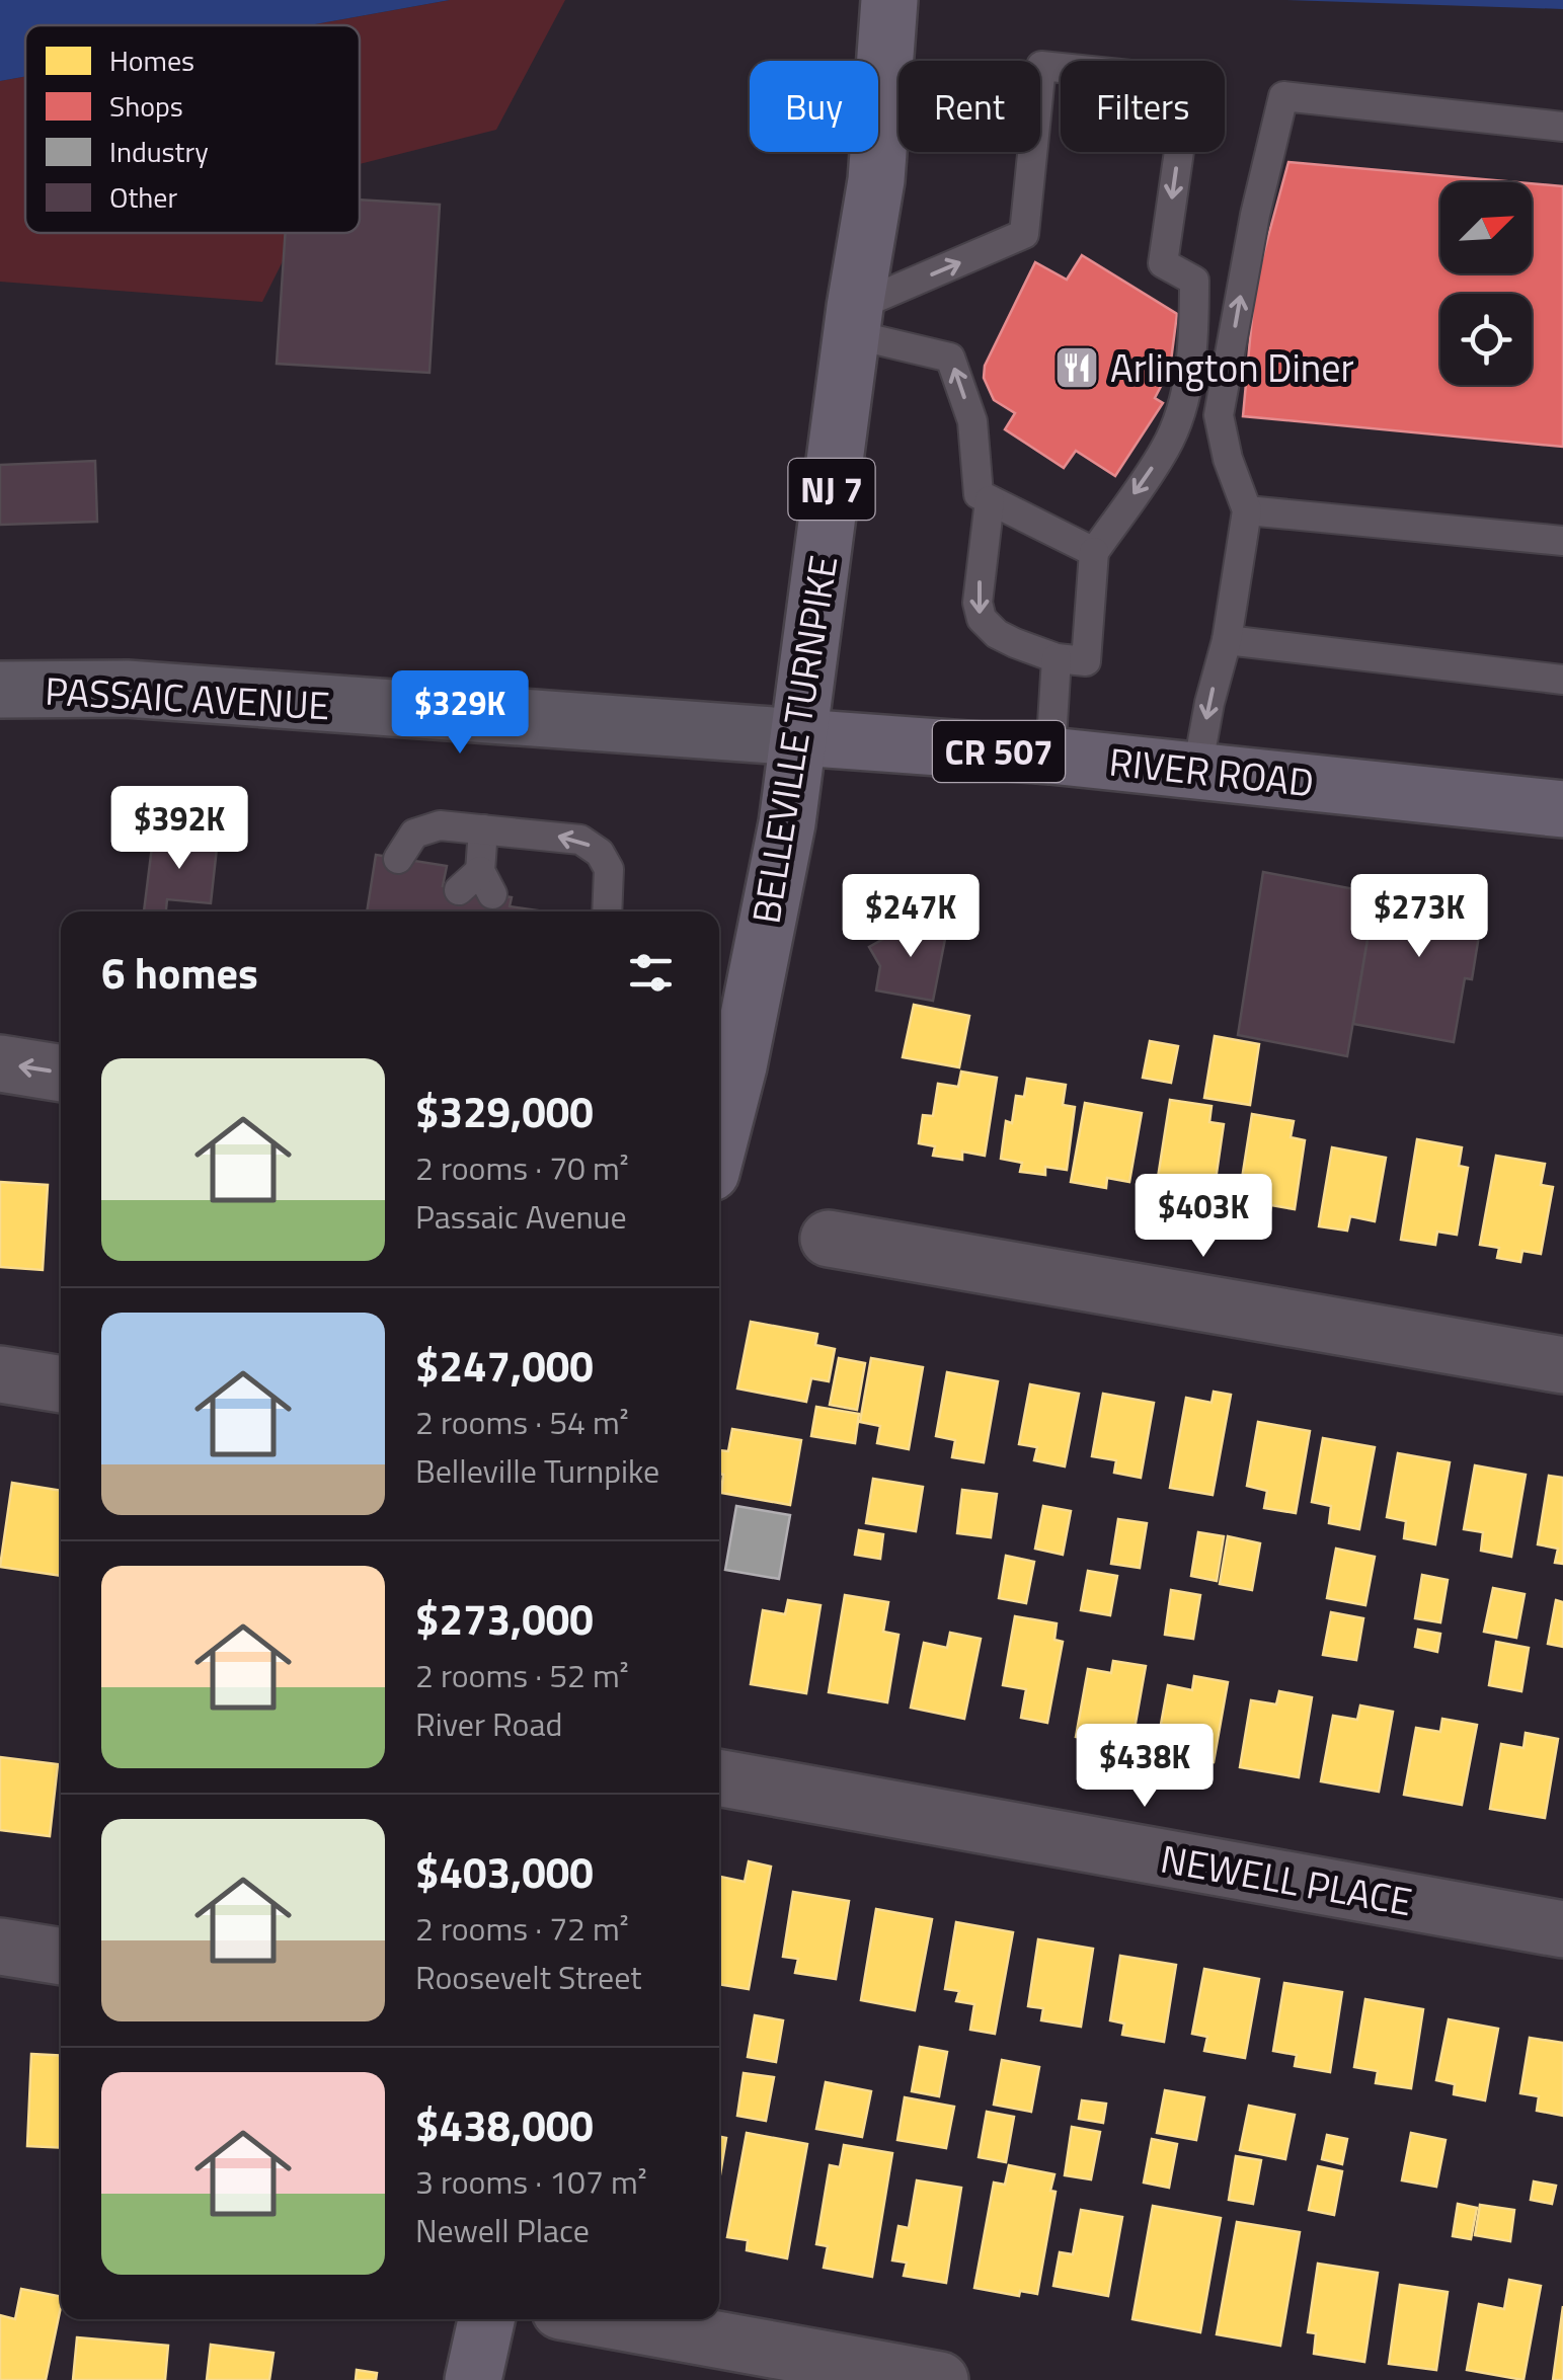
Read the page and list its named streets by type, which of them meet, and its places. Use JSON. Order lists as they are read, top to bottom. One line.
{"streets":{"main road":["NJ 7","PASSAIC AVENUE","BELLEVILLE TURNPIKE","CR 507","RIVER ROAD"],"street":["NEWELL PLACE"]},"crossings":[["PASSAIC AVENUE","BELLEVILLE TURNPIKE"],["PASSAIC AVENUE","RIVER ROAD"],["BELLEVILLE TURNPIKE","RIVER ROAD"]],"places":{"restaurant":["Arlington Diner"]},"legend":["Homes","Shops","Industry","Other"],"north":"top right","page":{"chip":["Buy","Rent","Filters"],"price":["$329K","$392K","$247K","$273K","$403K","$438K"],"heading":"6 homes","list":[{"name":"$329,000","note":"2 rooms · 70 m² · Passaic Avenue"},{"name":"$247,000","note":"2 rooms · 54 m² · Belleville Turnpike"},{"name":"$273,000","note":"2 rooms · 52 m² · River Road"},{"name":"$403,000","note":"2 rooms · 72 m² · Roosevelt Street"},{"name":"$438,000","note":"3 rooms · 107 m² · Newell Place"}]}}
